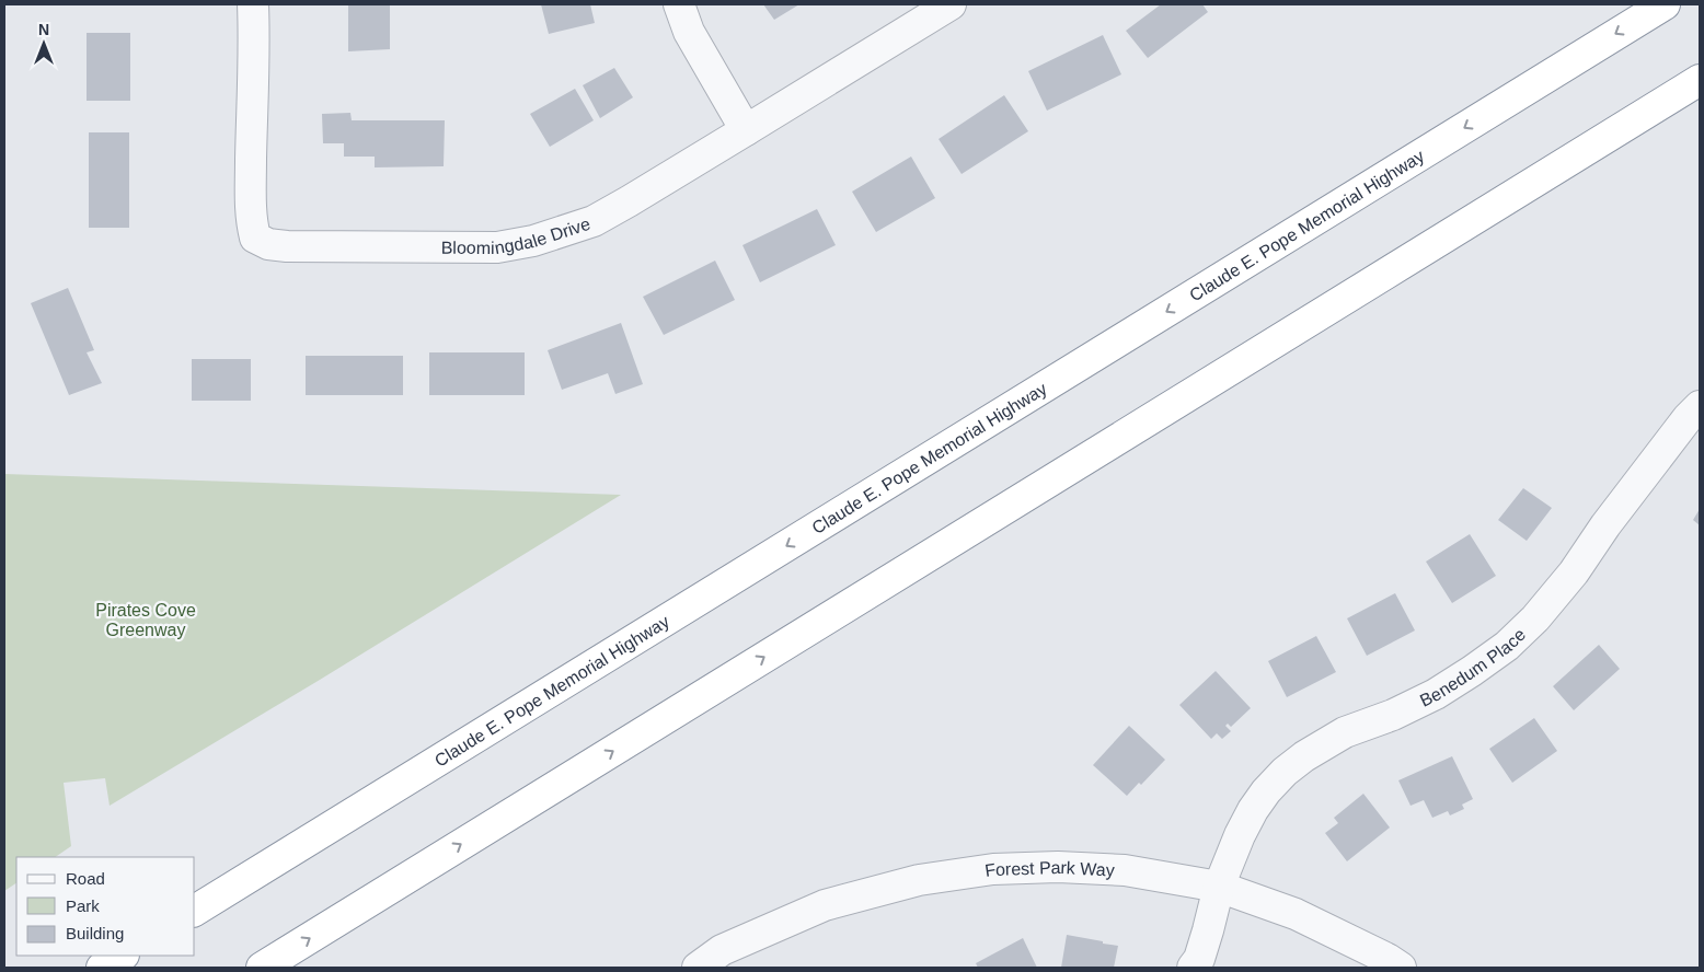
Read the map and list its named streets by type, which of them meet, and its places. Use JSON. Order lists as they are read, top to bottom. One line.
{"streets":{"highway":["Claude E. Pope Memorial Highway"],"street":["Bloomingdale Drive","Benedum Place","Forest Park Way"]},"crossings":[["Benedum Place","Forest Park Way"]],"parks":["Pirates Cove Greenway"],"legend":["Road","Park","Building"],"north":"top"}
